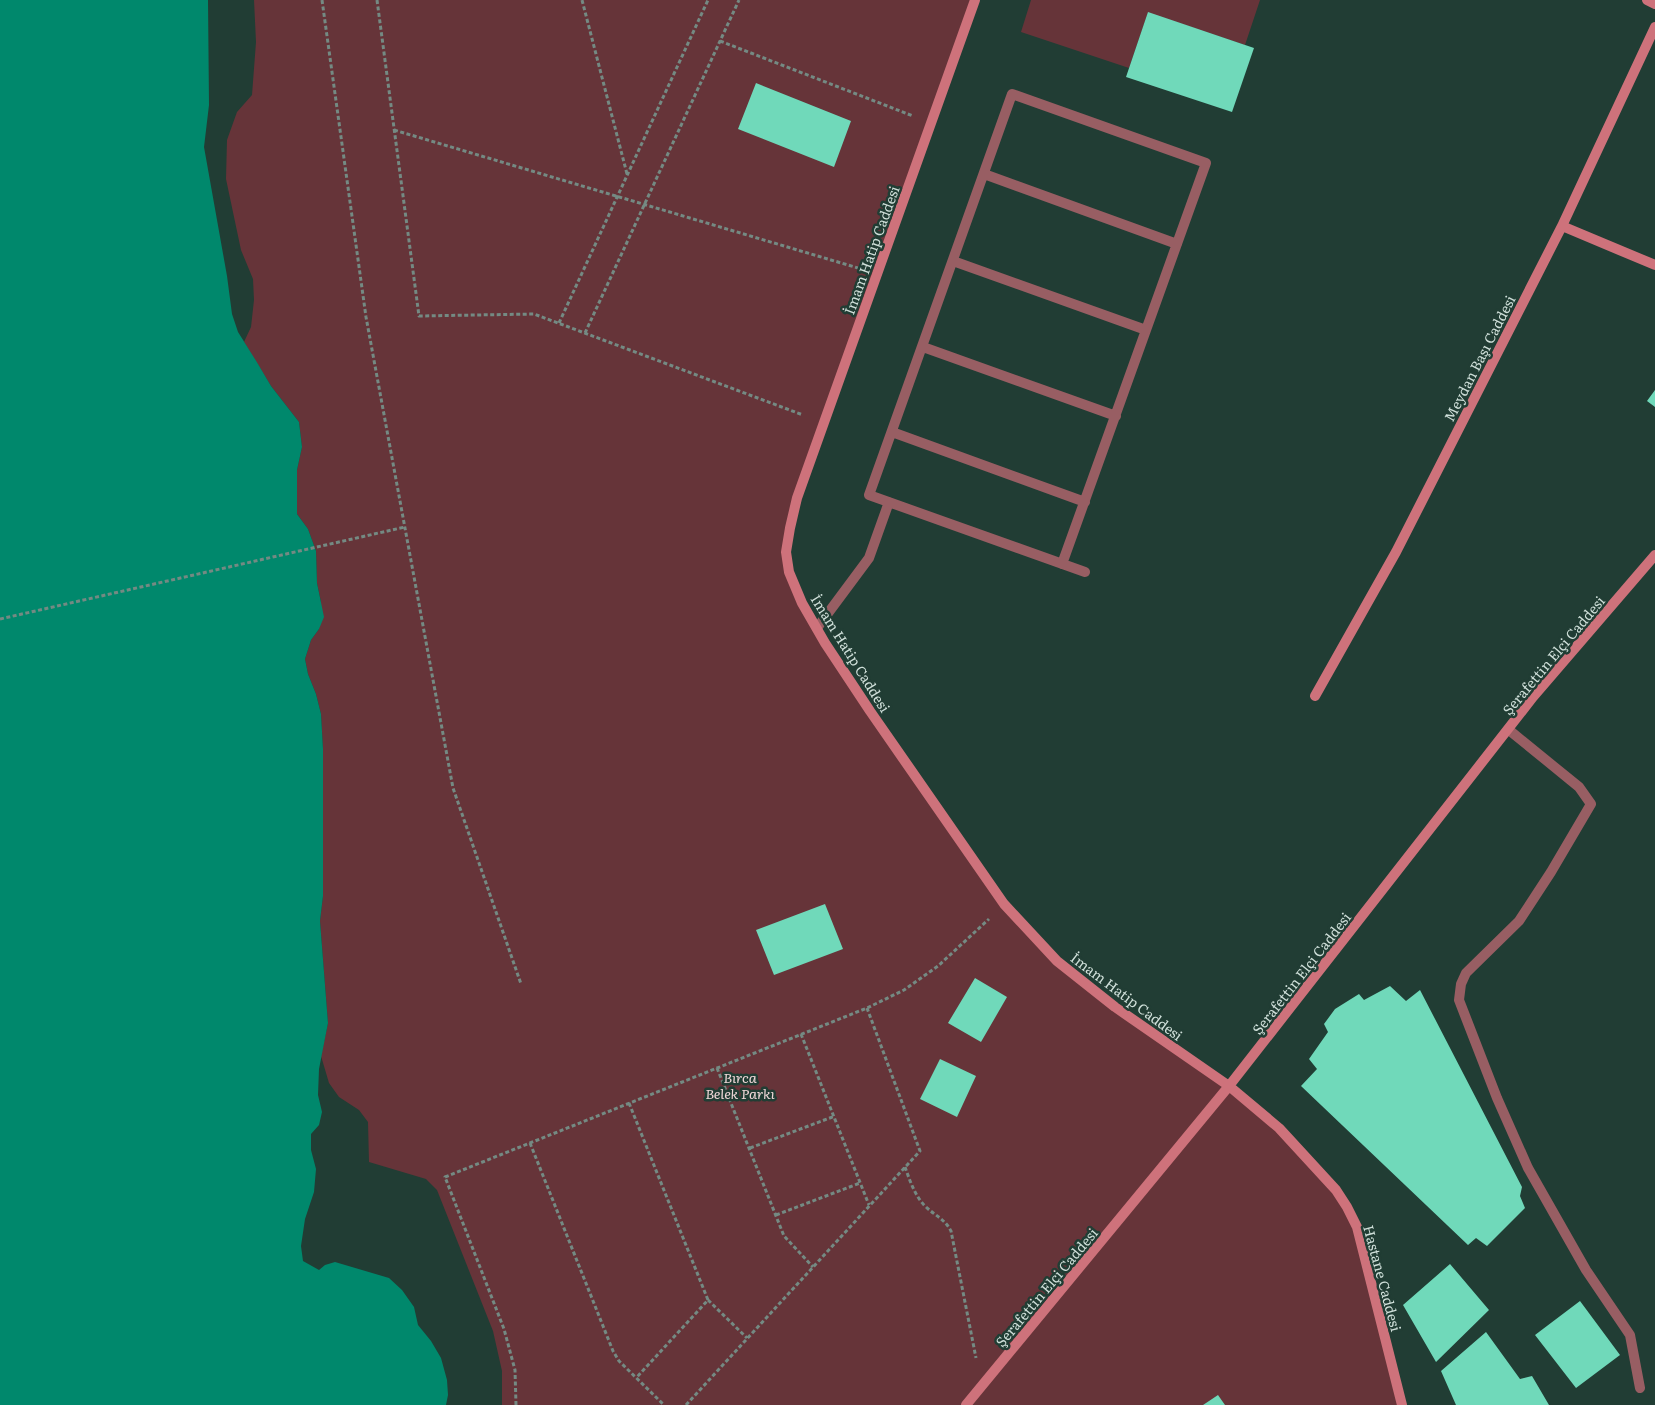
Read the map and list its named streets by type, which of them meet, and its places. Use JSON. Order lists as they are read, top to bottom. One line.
{"streets":{"street":["İmam Hatip Caddesi","Meydan Başı Caddesi","Şerafettin Elçi Caddesi","Hastane Caddesi"]},"crossings":[["İmam Hatip Caddesi","Şerafettin Elçi Caddesi"],["İmam Hatip Caddesi","Hastane Caddesi"],["Şerafettin Elçi Caddesi","Hastane Caddesi"]],"parks":["Bırca Belek Parkı"]}
